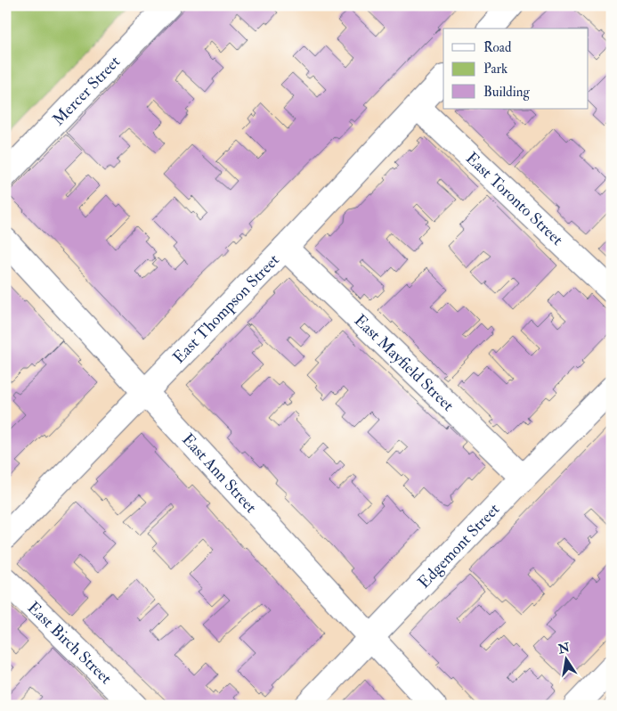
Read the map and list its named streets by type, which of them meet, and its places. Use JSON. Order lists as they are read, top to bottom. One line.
{"streets":{"street":["Mercer Street","East Toronto Street","East Thompson Street","East Mayfield Street","East Ann Street","Edgemont Street","East Birch Street"]},"crossings":[["East Toronto Street","East Thompson Street"],["East Thompson Street","East Mayfield Street"],["East Thompson Street","East Ann Street"],["East Mayfield Street","Edgemont Street"],["East Ann Street","Edgemont Street"]],"legend":["Road","Park","Building"],"north":"top"}
